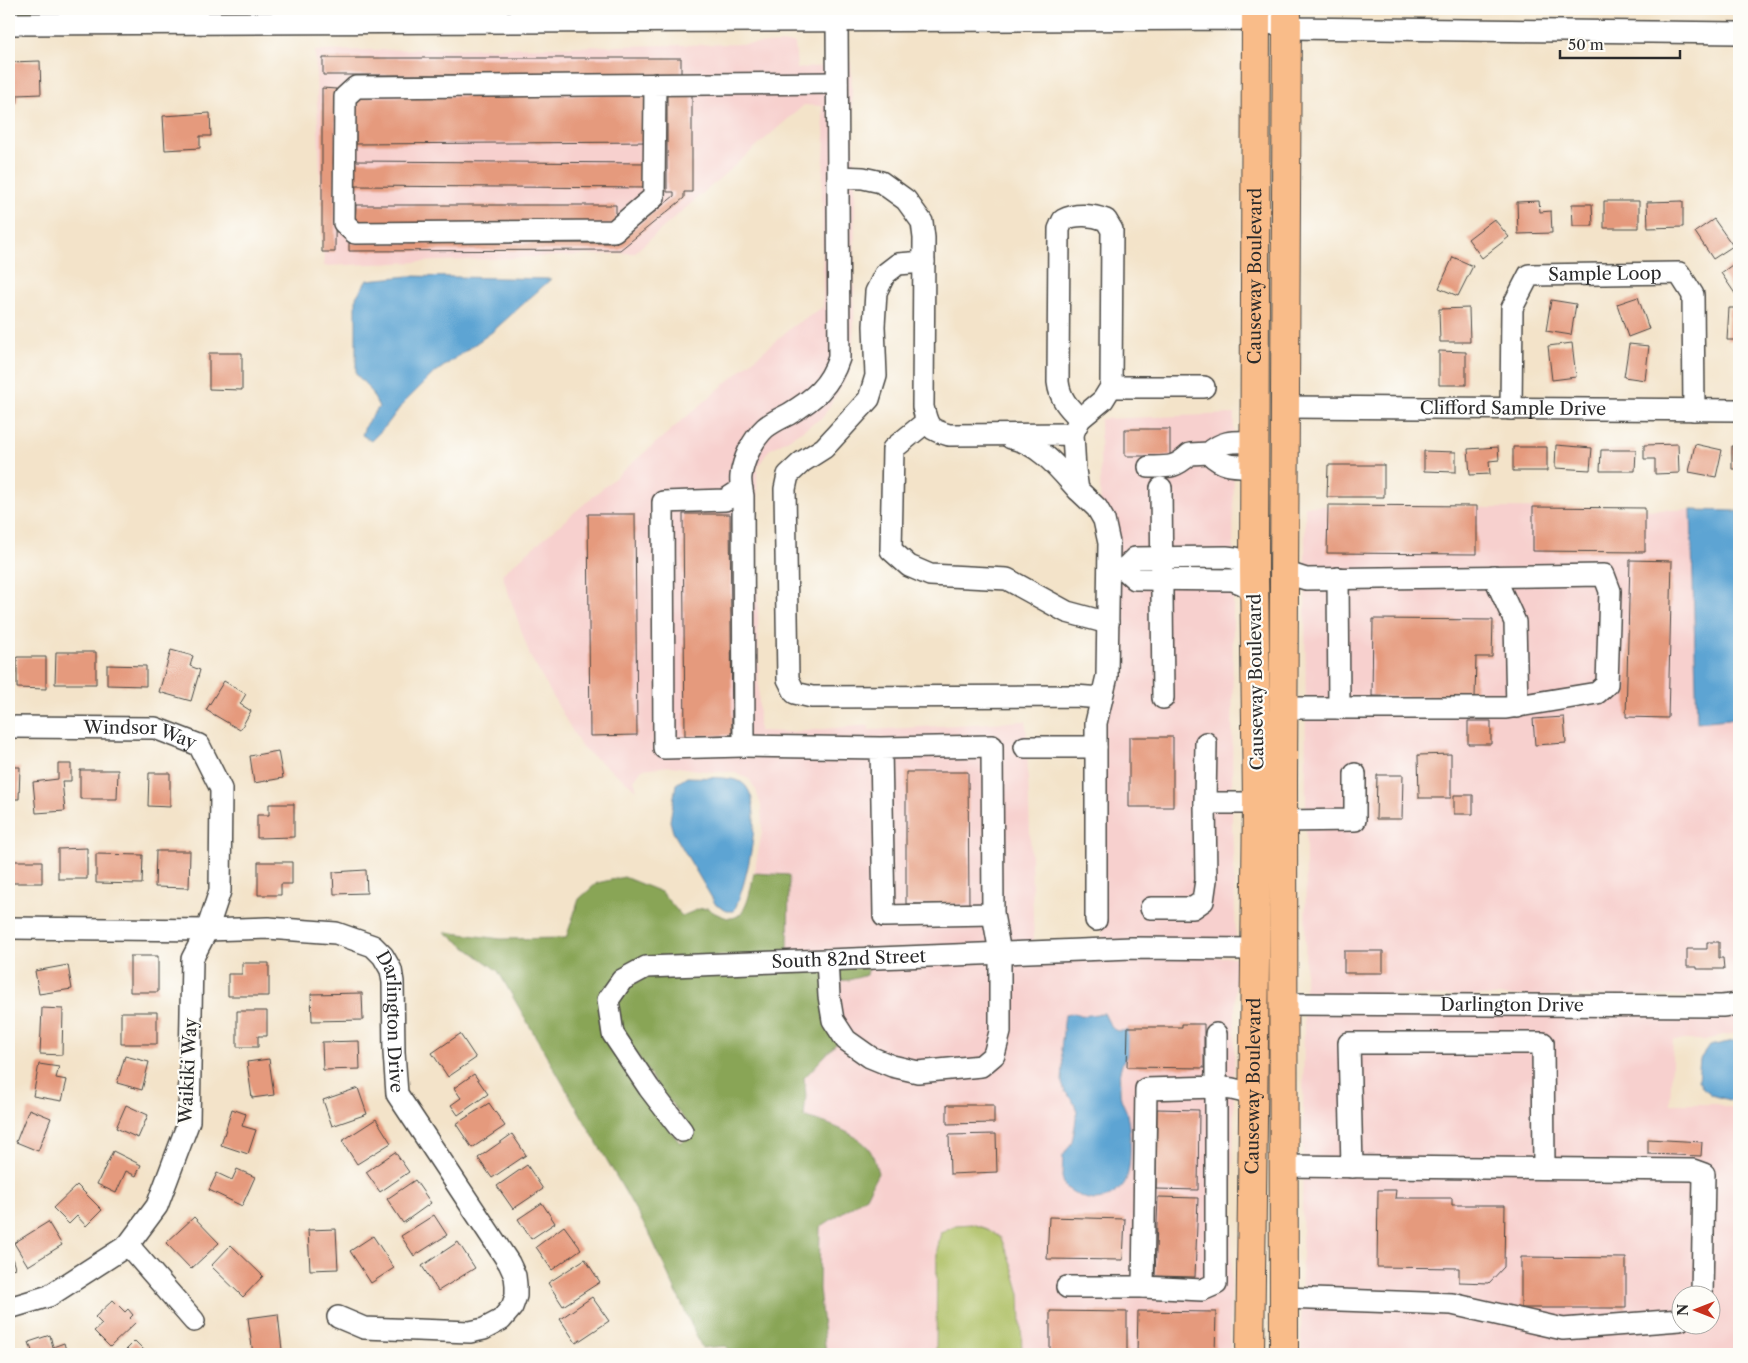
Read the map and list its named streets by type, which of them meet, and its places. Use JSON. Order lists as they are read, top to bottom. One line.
{"streets":{"main road":["Causeway Boulevard"],"street":["Sample Loop","Clifford Sample Drive","Windsor Way","South 82nd Street","Darlington Drive","Waikiki Way"]},"crossings":[["Sample Loop","Clifford Sample Drive"],["Causeway Boulevard","Clifford Sample Drive"],["Causeway Boulevard","South 82nd Street"],["Causeway Boulevard","Darlington Drive"],["Windsor Way","Darlington Drive"],["Windsor Way","Waikiki Way"],["Darlington Drive","Waikiki Way"]],"scale_bar":"50 m","north":"left"}
